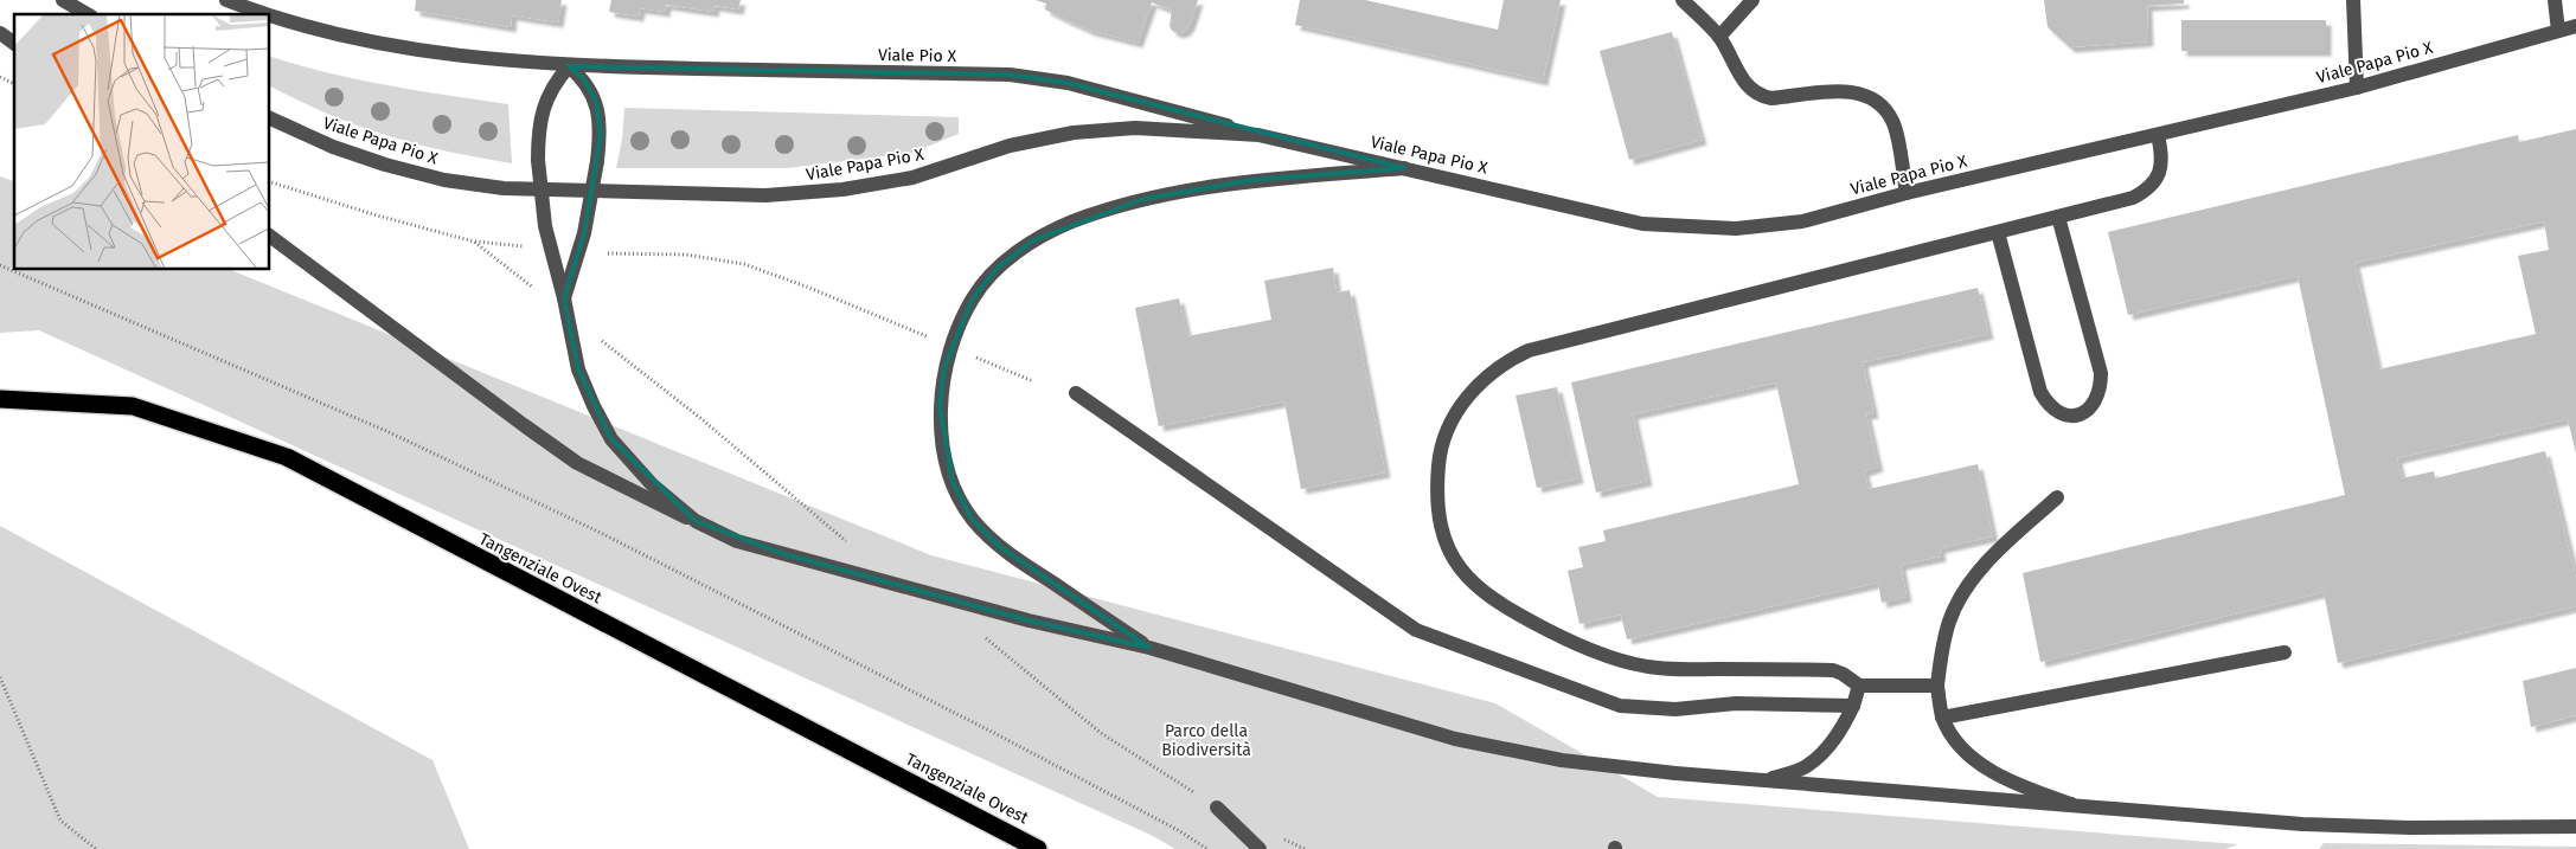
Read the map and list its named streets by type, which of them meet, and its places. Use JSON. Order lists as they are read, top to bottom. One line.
{"streets":{"highway":["Tangenziale Ovest"],"street":["Viale Pio X","Viale Papa Pio X"]},"crossings":[["Viale Pio X","Viale Papa Pio X"]],"parks":["Parco della Biodiversità"]}
